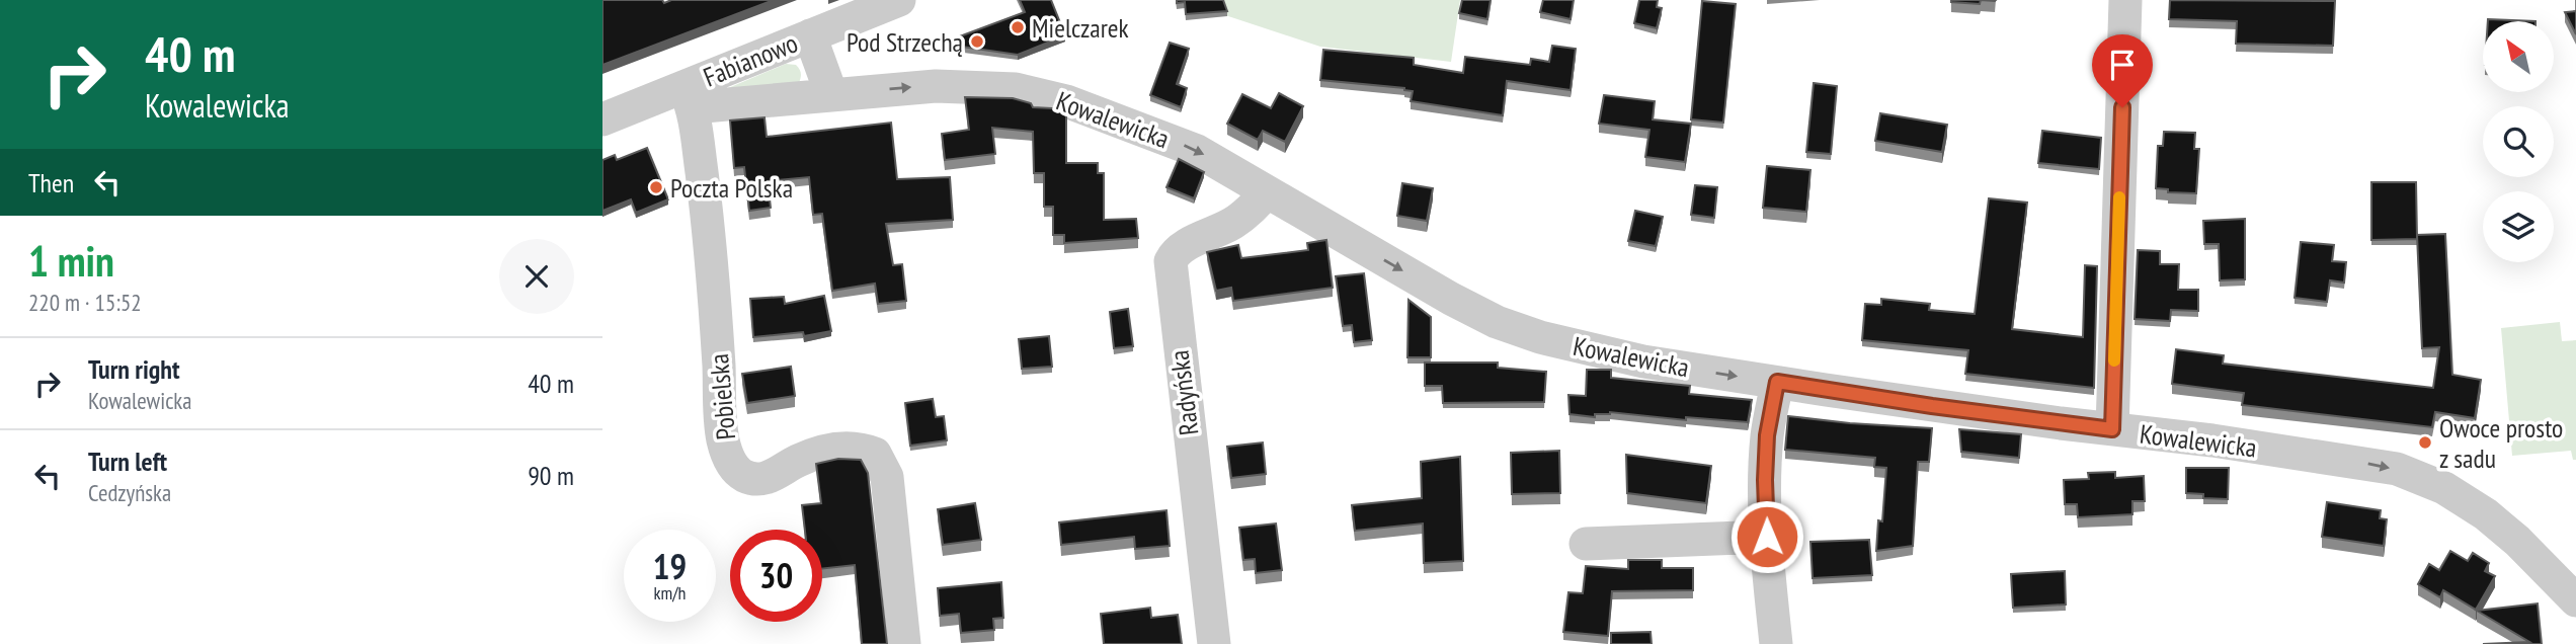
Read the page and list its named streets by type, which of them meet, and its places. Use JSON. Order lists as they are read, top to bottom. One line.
{"streets":{"street":["Fabianowo","Kowalewicka","Radyńska","Pobielska"]},"crossings":[["Fabianowo","Kowalewicka"],["Fabianowo","Pobielska"],["Kowalewicka","Radyńska"],["Kowalewicka","Pobielska"]],"one_way":["Kowalewicka"],"places":["Mielczarek","Pod Strzechą","Poczta Polska","Owoce prosto z sadu"],"north":"top left","page":{"turn":["40 m","Kowalewicka"],"then":"Then","heading":["1 min","220 m · 15:52"],"list":[{"name":"Turn right","note":"Kowalewicka","value":"40 m"},{"name":"Turn left","note":"Cedzyńska","value":"90 m"}],"speed":"19 km/h","limit":"30"}}
